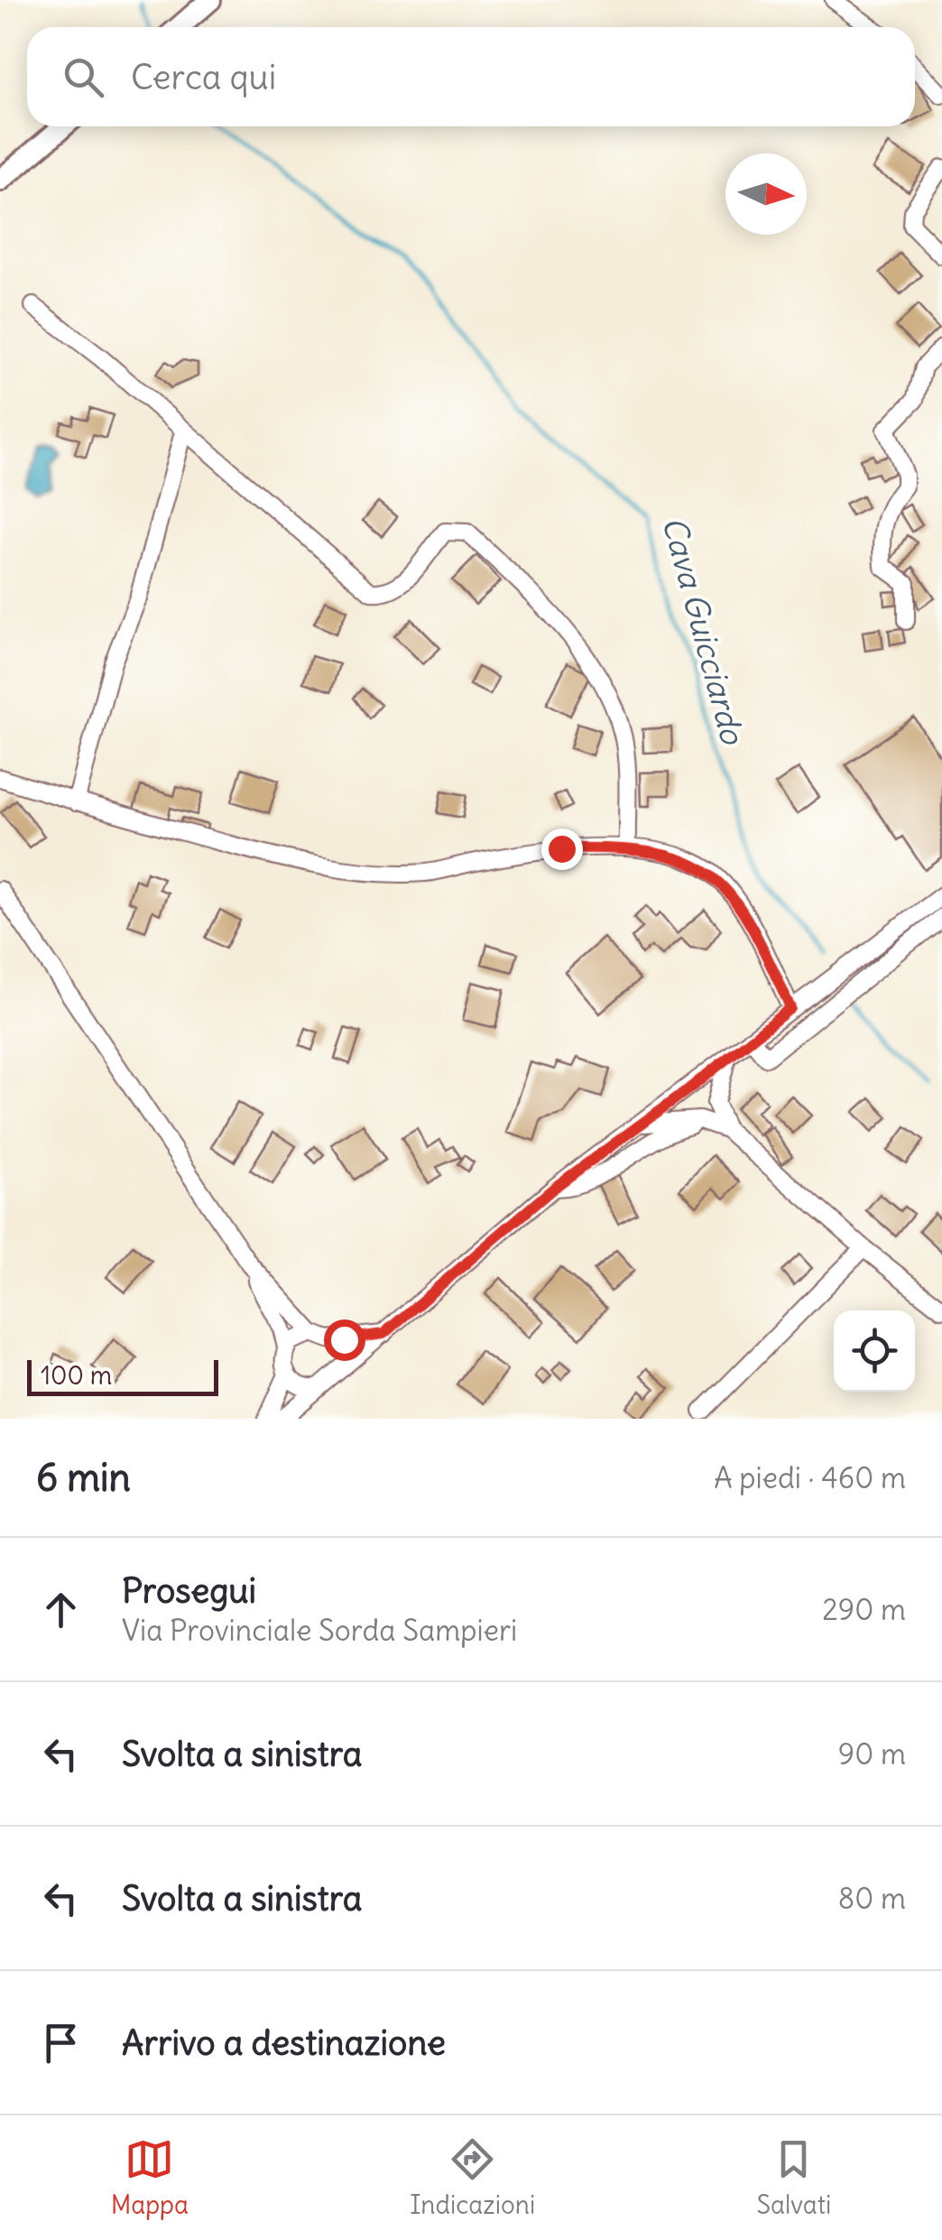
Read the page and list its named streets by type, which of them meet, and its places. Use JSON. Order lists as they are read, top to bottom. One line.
{"water":["Cava Guicciardo"],"scale_bar":"100 m","north":"right","page":{"search":"Cerca qui","scale":"100 m","heading":["6 min","A piedi · 460 m"],"list":[["Prosegui","Via Provinciale Sorda Sampieri","290 m"],["Svolta a sinistra","90 m"],["Svolta a sinistra","80 m"],"Arrivo a destinazione"],"nav":["Mappa","Indicazioni","Salvati"]}}
